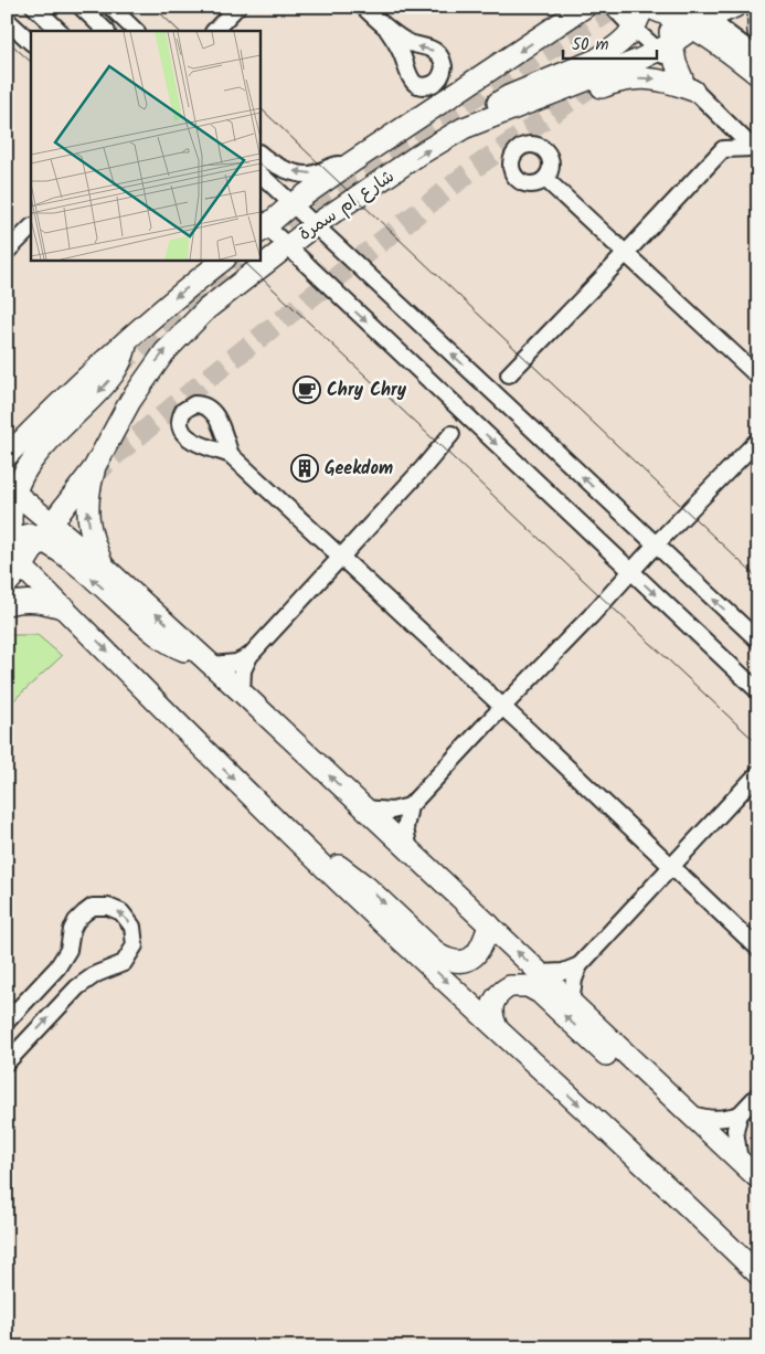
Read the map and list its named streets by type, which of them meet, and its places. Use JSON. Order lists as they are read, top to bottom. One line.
{"streets":{"street":["شارع ام سمرة"]},"places":{"cafe":["Chry Chry"],"building":["Geekdom"]},"scale_bar":"50 m"}
